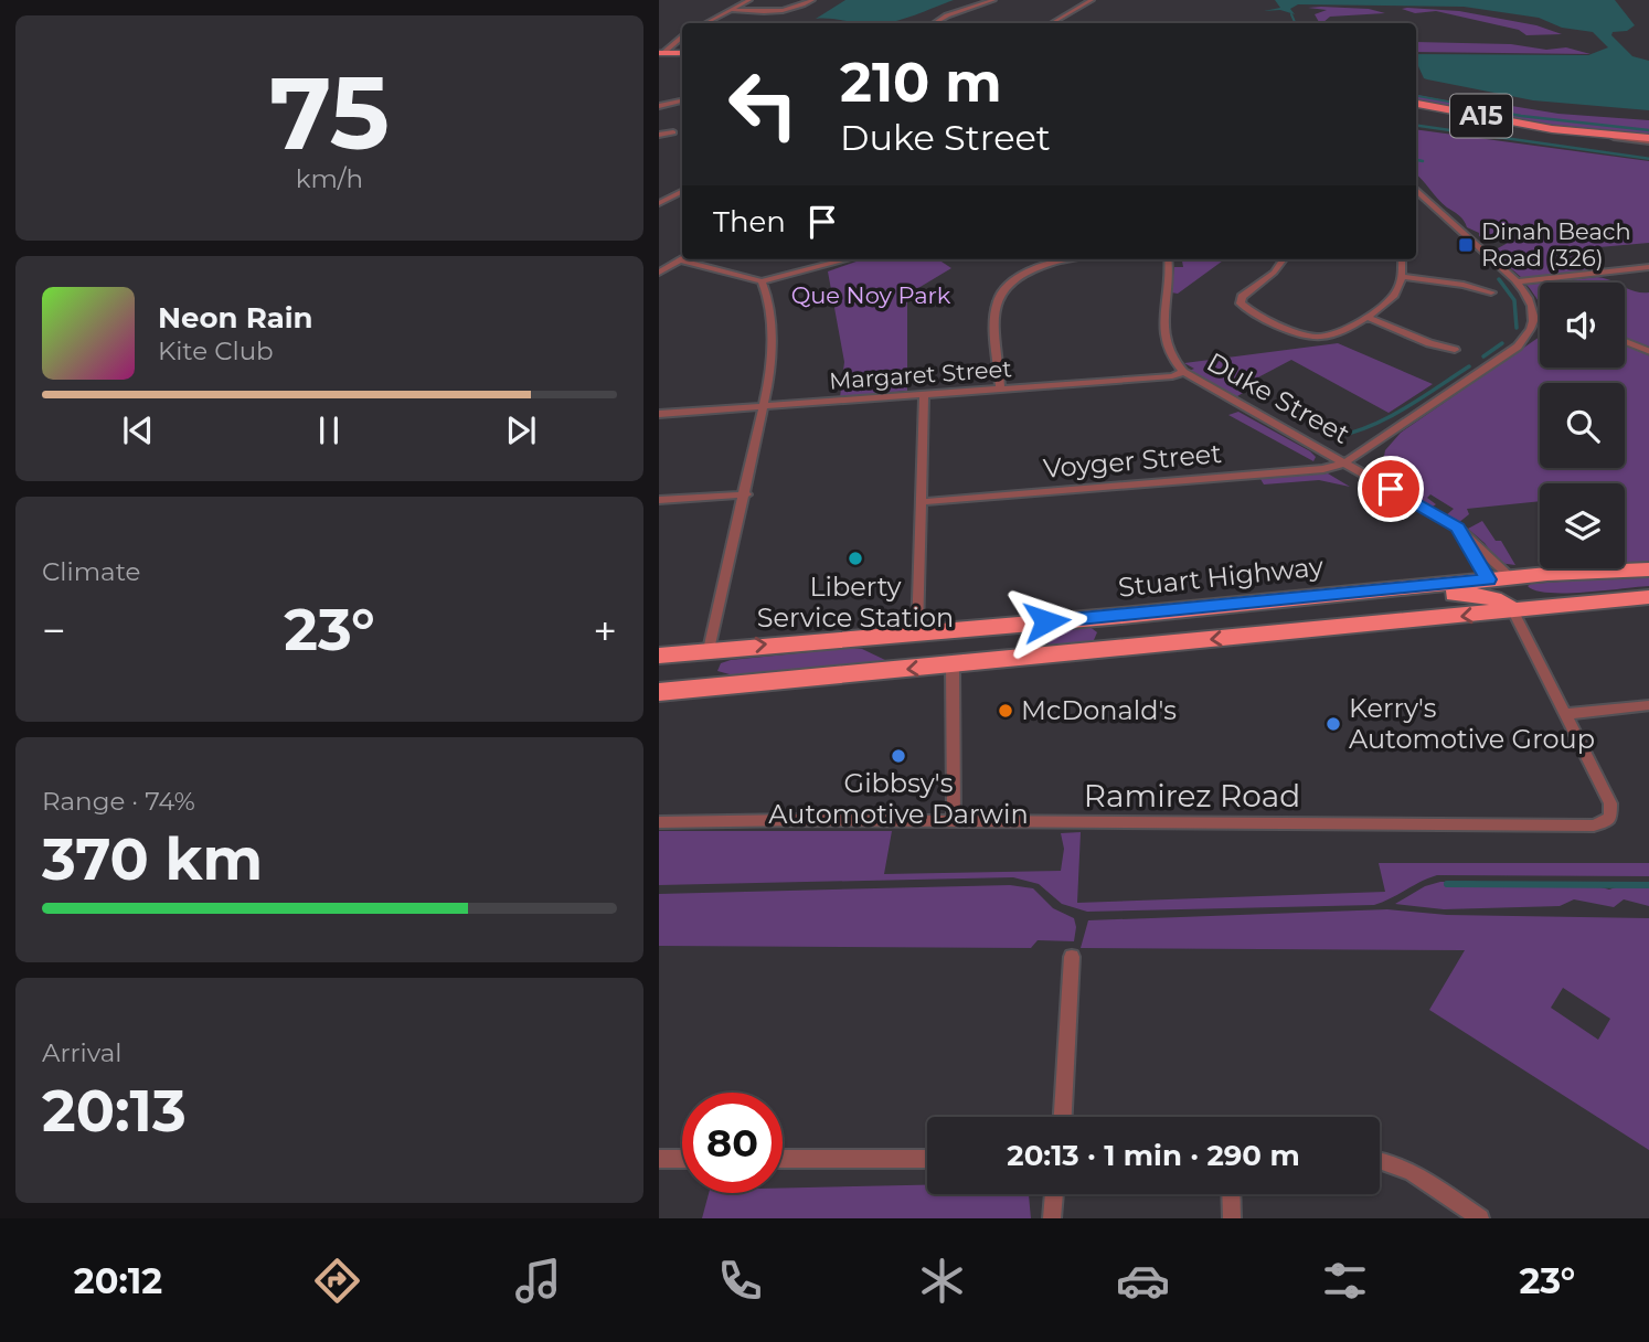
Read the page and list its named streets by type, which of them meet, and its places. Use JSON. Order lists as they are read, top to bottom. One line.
{"streets":{"highway":["Stuart Highway"],"main road":["A15"],"street":["Margaret Street","Duke Street","Voyger Street","Ramirez Road"]},"crossings":[["Margaret Street","Duke Street"],["Duke Street","Voyger Street"],["Duke Street","Stuart Highway"]],"parks":["Que Noy Park"],"places":{"transit":["Dinah Beach Road (326)"],"other":["Liberty Service Station","McDonald's","Kerry's Automotive Group","Gibbsy's Automotive Darwin"]},"page":{"tile":[["75","km/h"],"Climate",["Range · 74%","370 km"],["Arrival","20:13"]],"turn":["210 m","Duke Street"],"then":"Then","song":["Neon Rain","Kite Club"],"heat":["−","23°","+"],"limit":"80","trip":"20:13 · 1 min · 290 m","tabs":["20:12","23°"]}}
